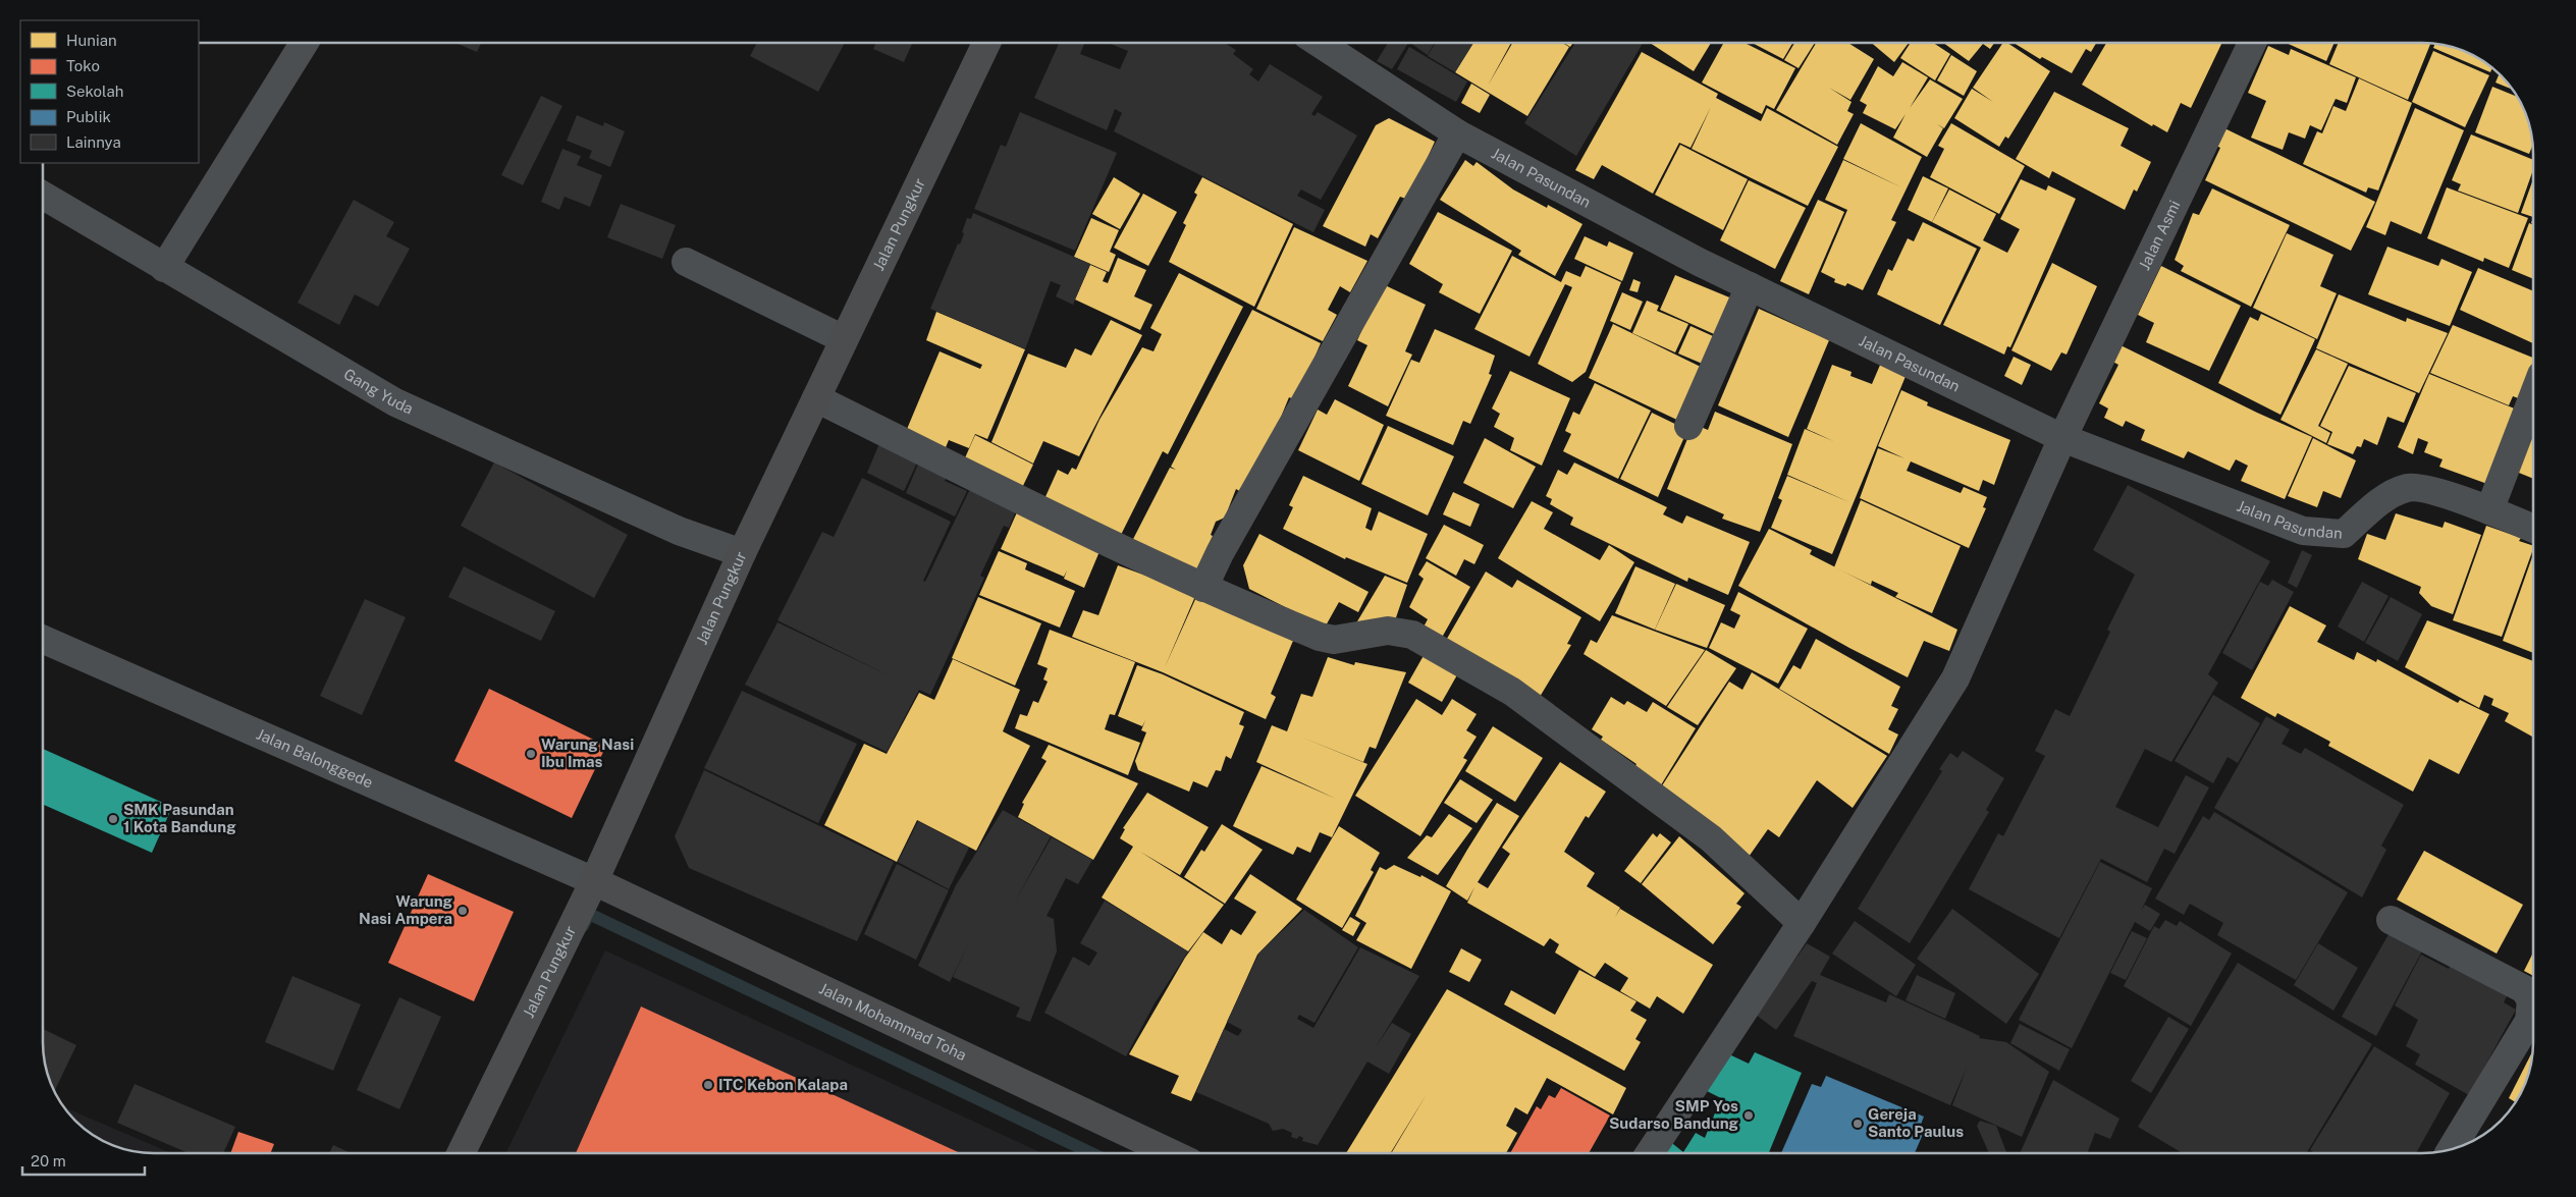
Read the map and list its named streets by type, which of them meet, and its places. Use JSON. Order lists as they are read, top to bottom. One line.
{"streets":{"main road":["Jalan Pungkur","Jalan Mohammad Toha"],"street":["Jalan Pasundan","Jalan Asmi","Gang Yuda","Jalan Balonggede"]},"crossings":[["Jalan Pasundan","Jalan Asmi"],["Jalan Pungkur","Gang Yuda"],["Jalan Pungkur","Jalan Balonggede"],["Jalan Pungkur","Jalan Mohammad Toha"],["Jalan Balonggede","Jalan Mohammad Toha"]],"places":["Warung Nasi Ibu Imas","SMK Pasundan 1 Kota Bandung","Warung Nasi Ampera","ITC Kebon Kalapa","SMP Yos Sudarso Bandung","Gereja Santo Paulus"],"legend":["Hunian","Toko","Sekolah","Publik","Lainnya"],"scale_bar":"20 m"}
